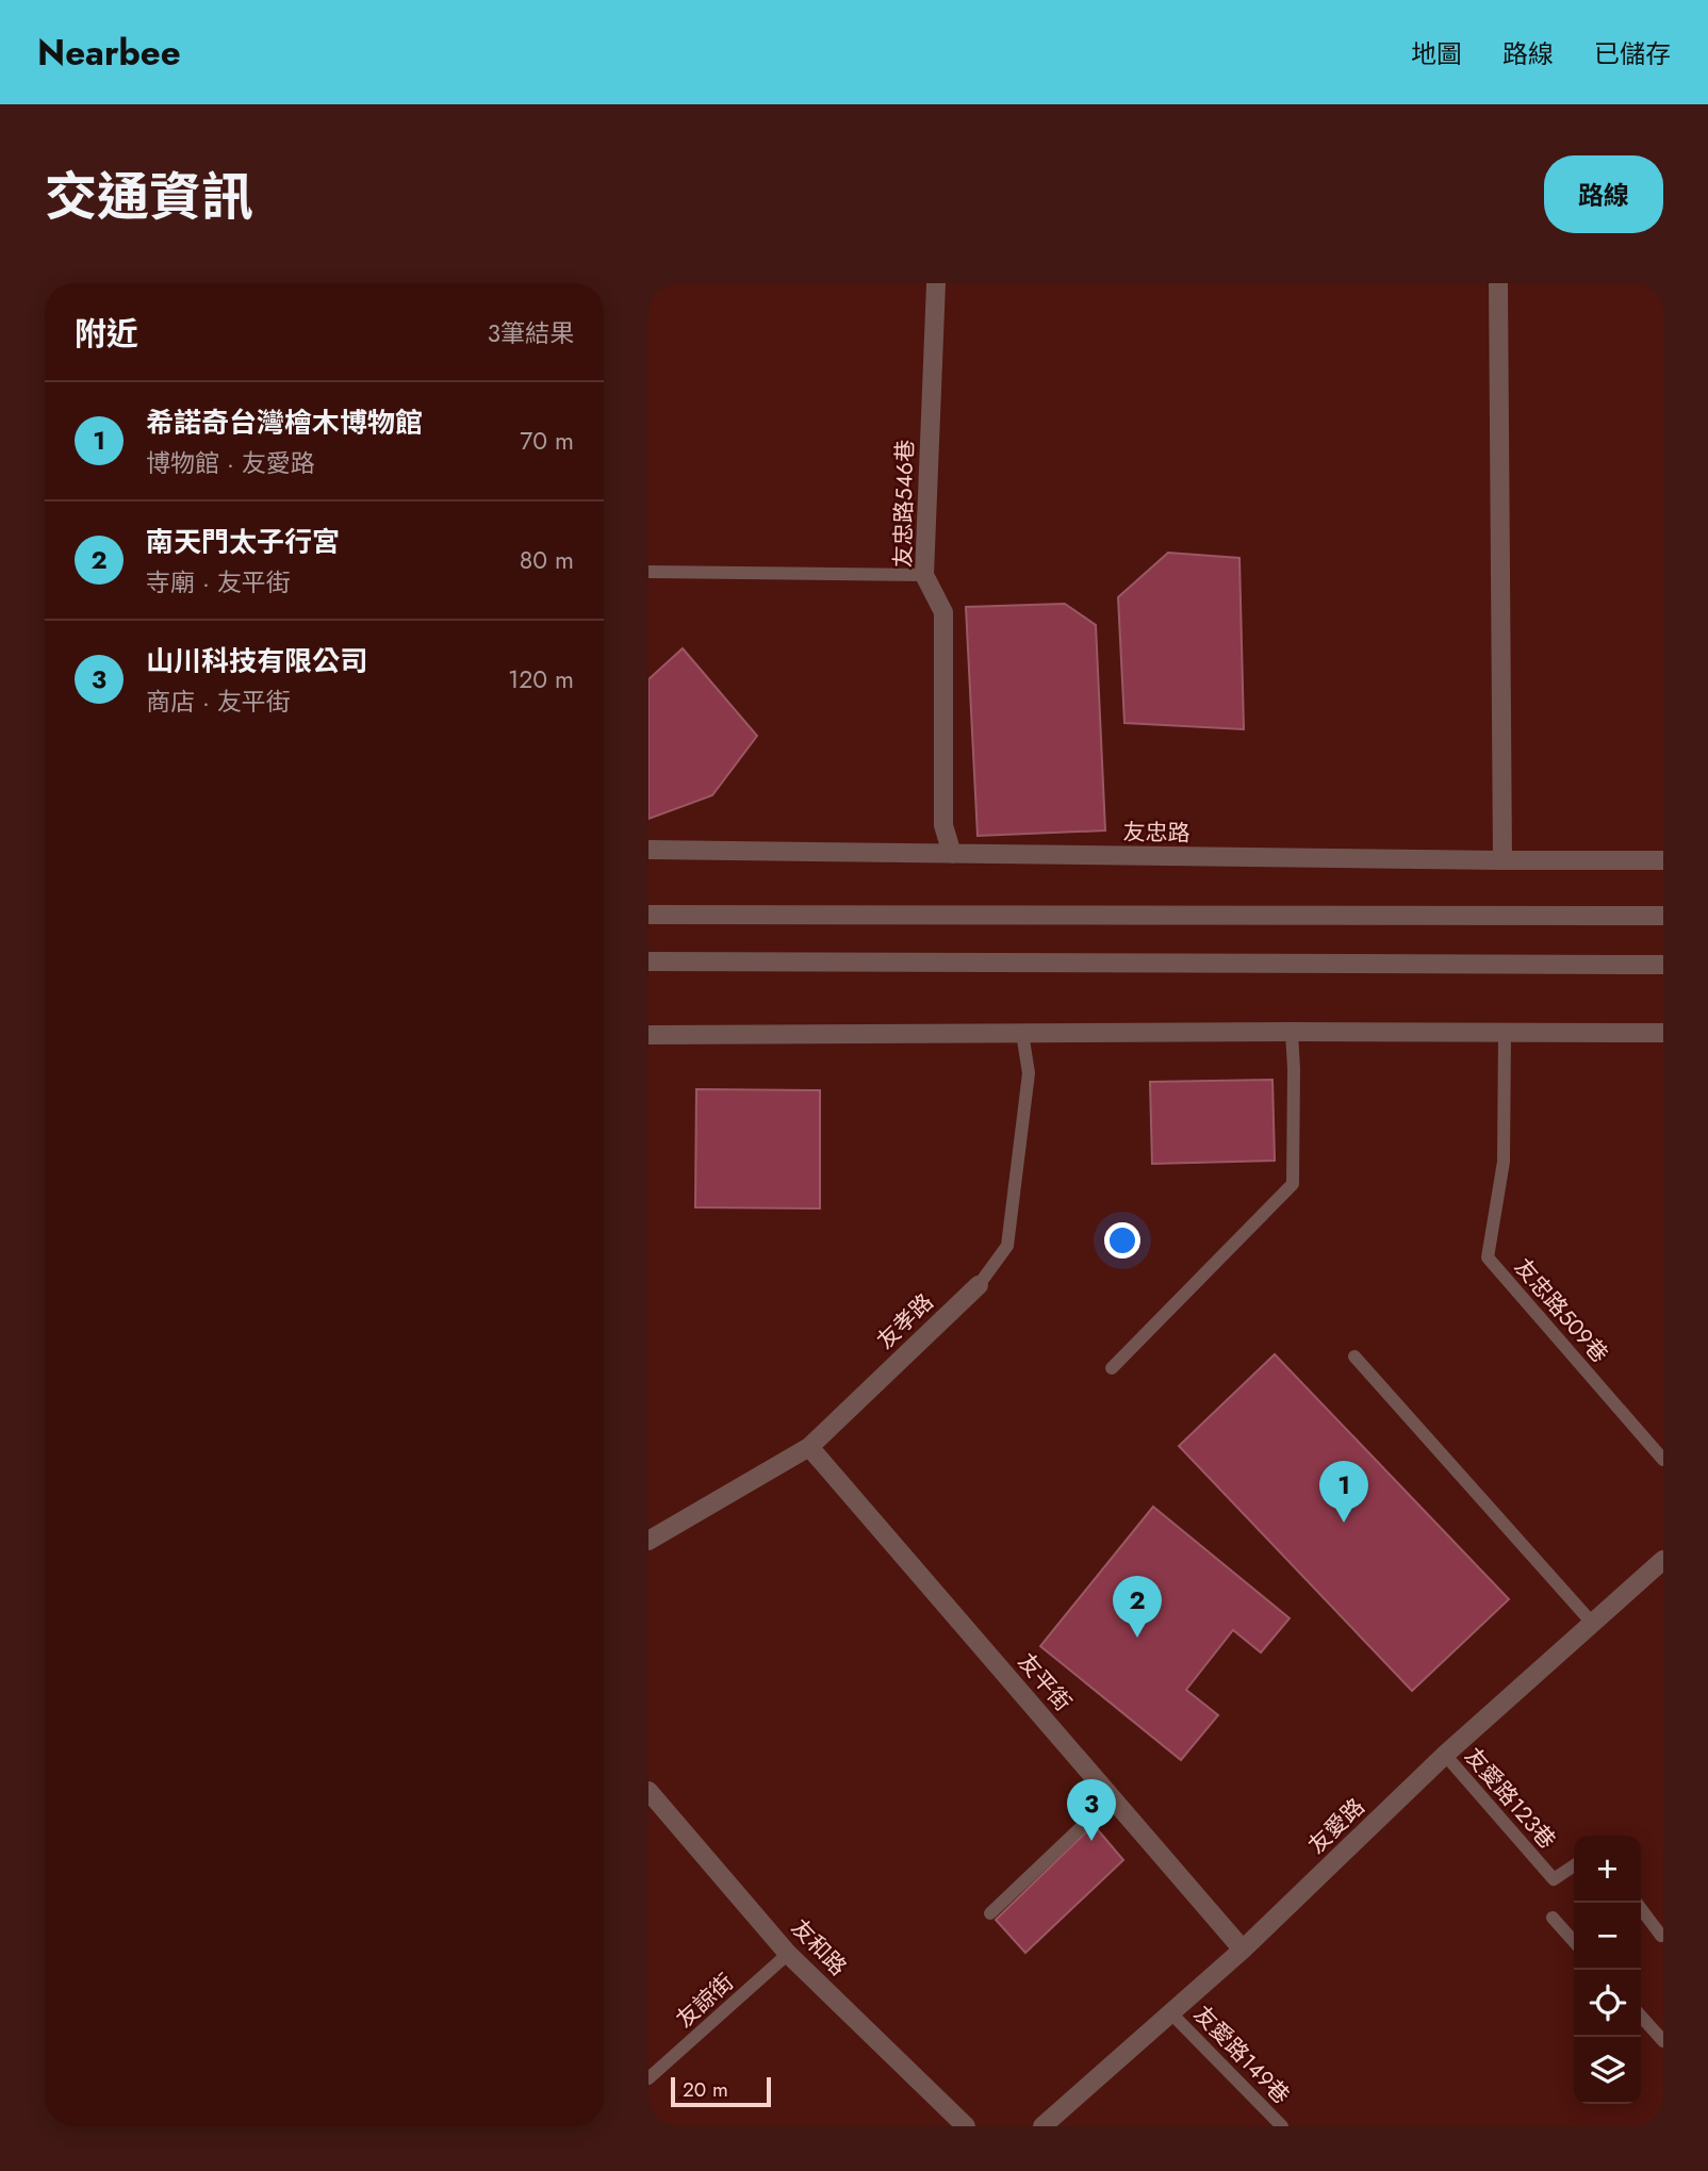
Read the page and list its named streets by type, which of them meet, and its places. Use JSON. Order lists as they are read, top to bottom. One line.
{"streets":{"street":["友忠路546巷","友忠路","友孝路","友平街","友愛路","友和路"],"lane":["友忠路509巷","友愛路123巷","友諒街","友愛路149巷"]},"crossings":[["友忠路546巷","友忠路"],["友孝路","友平街"],["友平街","友愛路"],["友愛路123巷","友愛路"],["友愛路","友愛路149巷"],["友和路","友諒街"]],"scale_bar":"20 m","page":{"header":"Nearbee","nav":["地圖","路線","已儲存"],"title":"交通資訊","buttons":"路線","heading":["附近","3筆結果"],"list":[{"mark":"1","name":"希諾奇台灣檜木博物館","note":"博物館 · 友愛路","value":"70 m"},{"mark":"2","name":"南天門太子行宮","note":"寺廟 · 友平街","value":"80 m"},{"mark":"3","name":"山川科技有限公司","note":"商店 · 友平街","value":"120 m"}],"pins":["1","2","3"],"map_buttons":["+","−"],"scale":"20 m"}}
